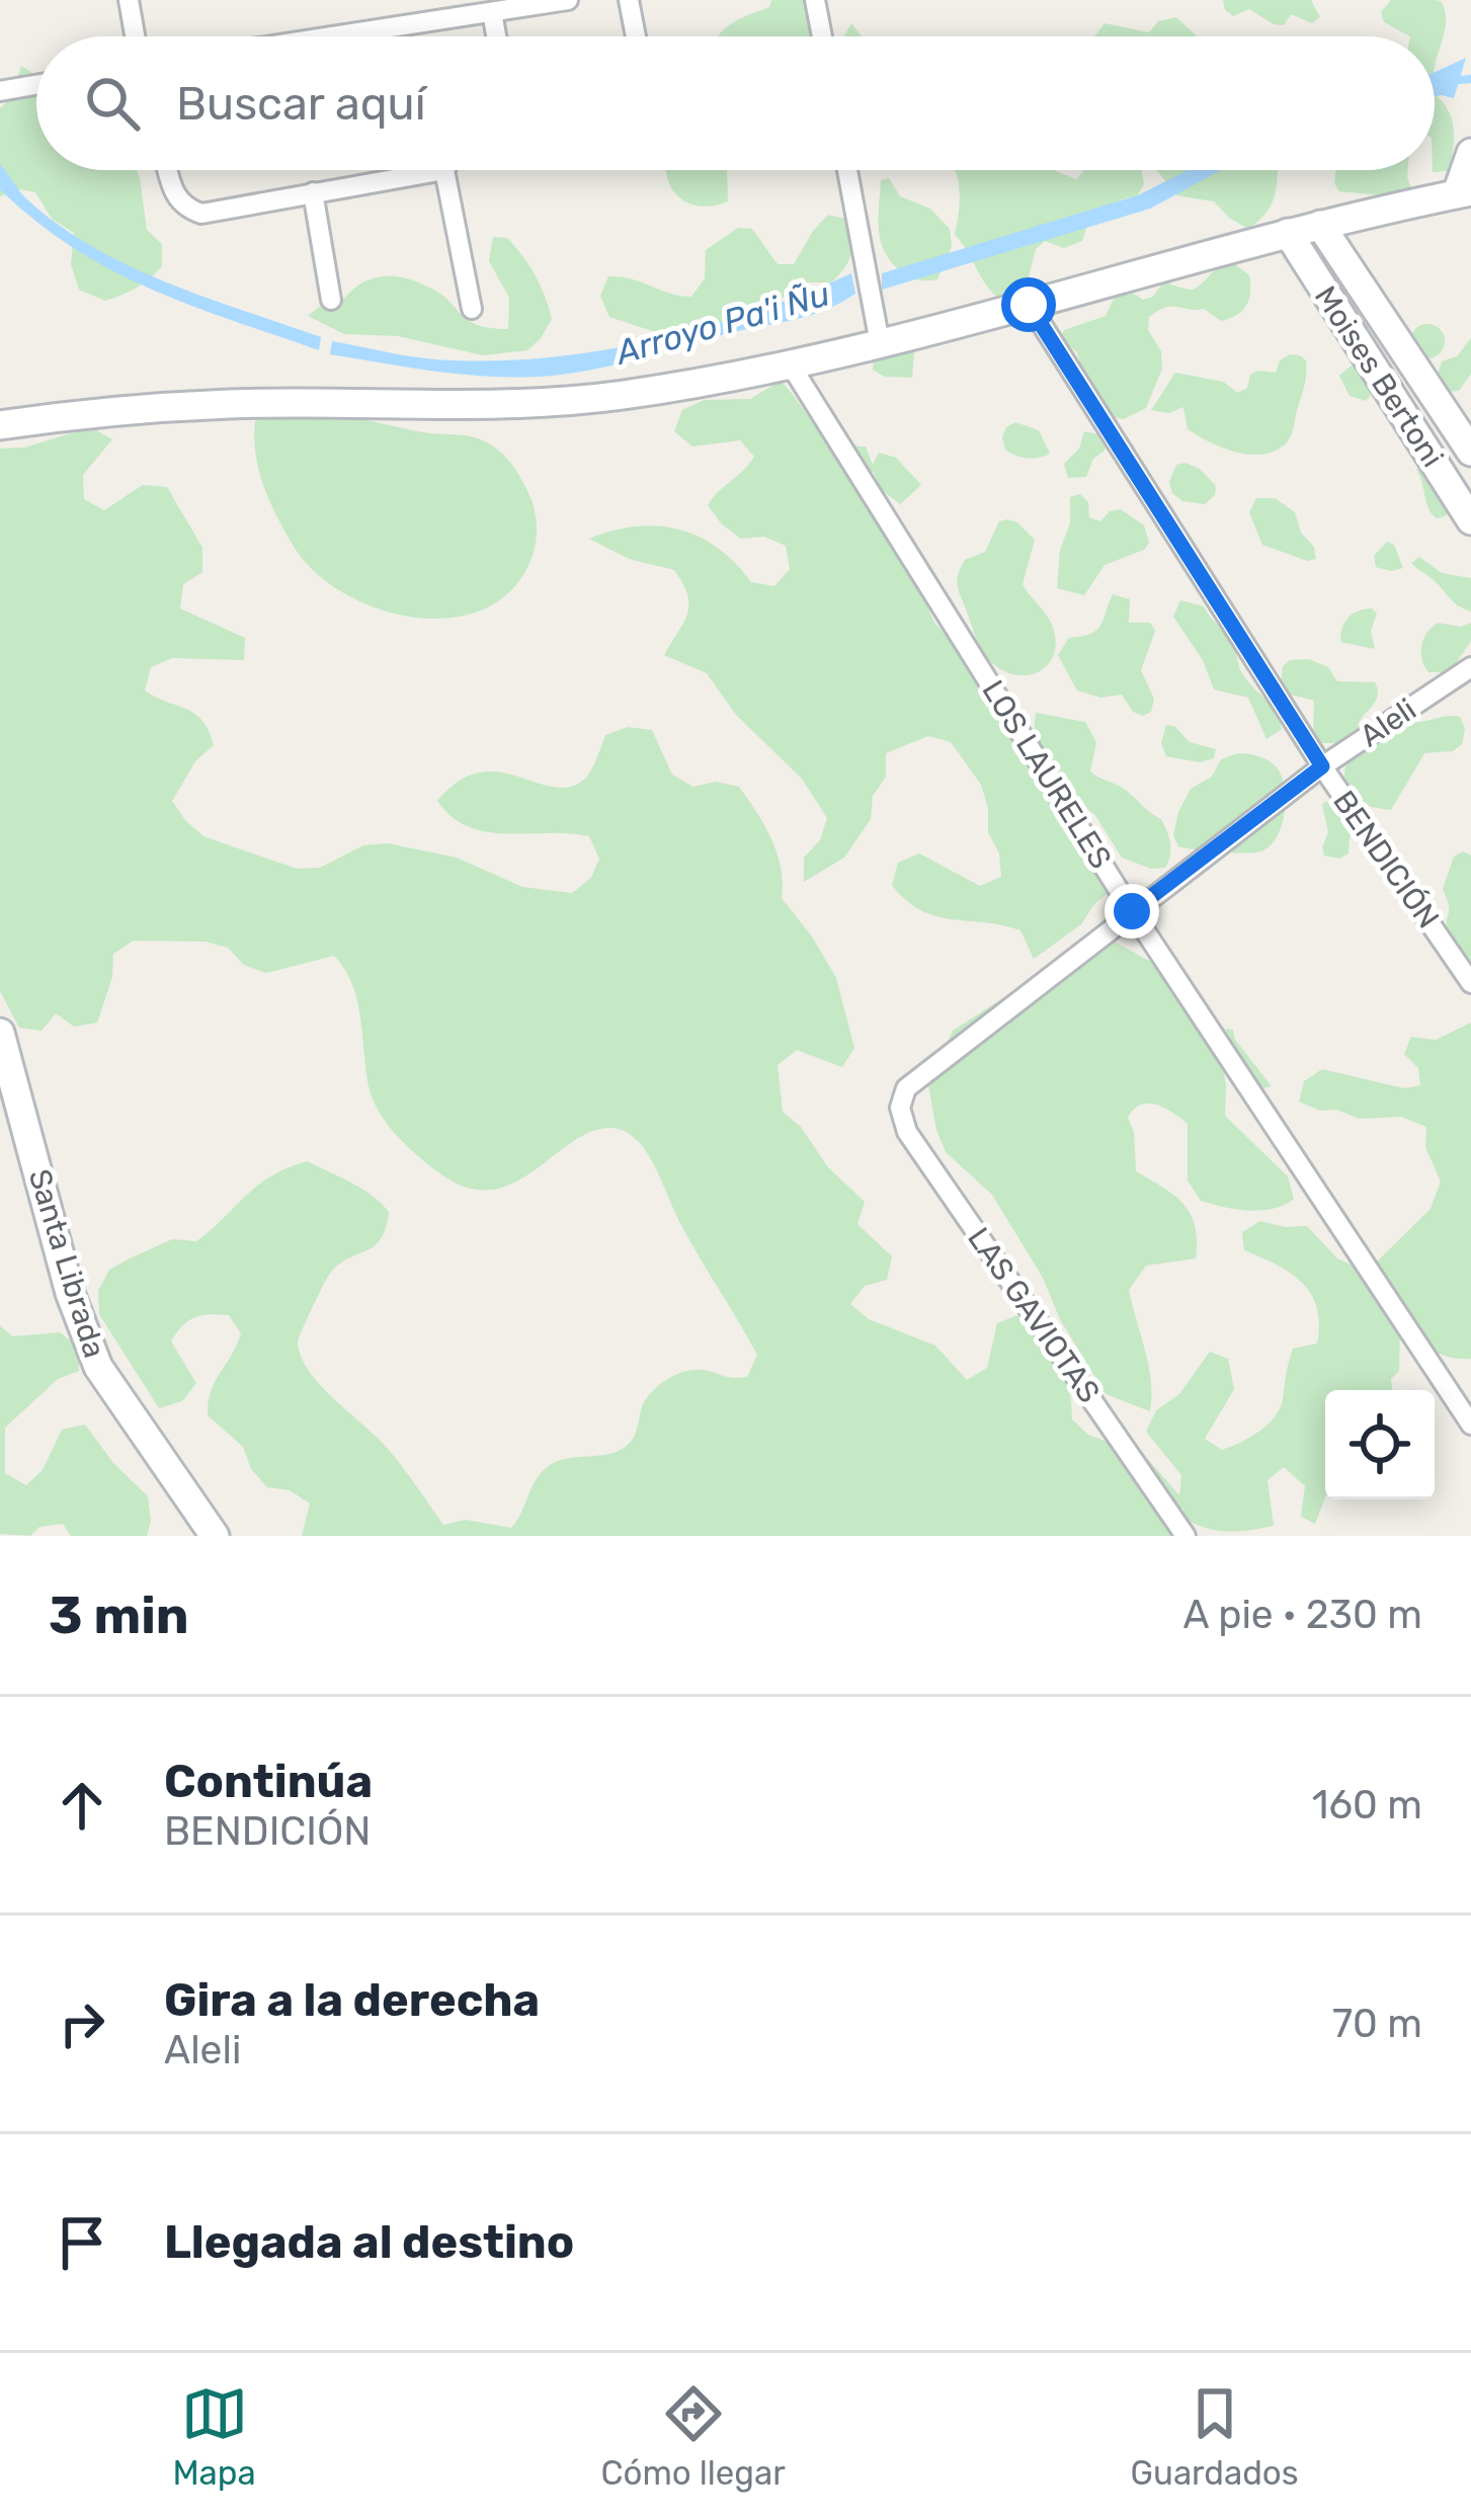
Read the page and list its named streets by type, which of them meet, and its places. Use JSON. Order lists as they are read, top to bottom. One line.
{"streets":{"main road":["Moises Bertoni","Santa Librada"],"street":["Aleli","LOS LAURELES","BENDICIÓN","LAS GAVIOTAS"]},"crossings":[["Aleli","LOS LAURELES"],["Aleli","BENDICIÓN"],["Aleli","LAS GAVIOTAS"]],"water":["Arroyo Pa'i Ñu"],"page":{"search":"Buscar aquí","heading":["3 min","A pie · 230 m"],"list":[["Continúa","BENDICIÓN","160 m"],["Gira a la derecha","Aleli","70 m"],"Llegada al destino"],"nav":["Mapa","Cómo llegar","Guardados"]}}
